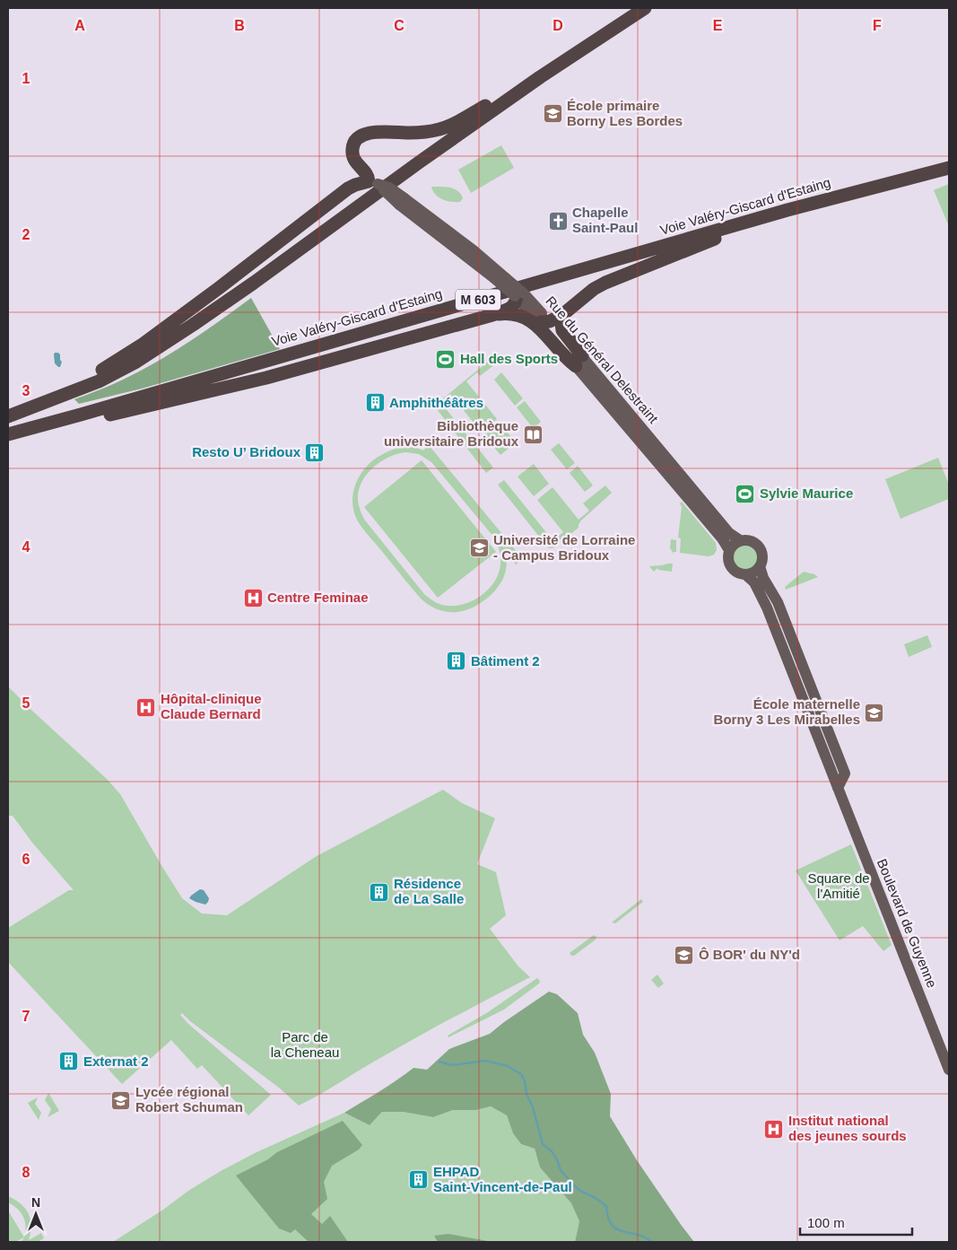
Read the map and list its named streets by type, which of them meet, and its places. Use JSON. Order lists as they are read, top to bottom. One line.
{"streets":{"highway":["Voie Valéry-Giscard d'Estaing","M 603"],"main road":["Rue du Général Delestraint","Boulevard de Guyenne"]},"crossings":[["Rue du Général Delestraint","Boulevard de Guyenne"]],"parks":["Square de l'Amitié","Parc de la Cheneau"],"places":{"school or university":["École primaire Borny Les Bordes","Université de Lorraine - Campus Bridoux","École maternelle Borny 3 Les Mirabelles","Ô BOR' du NY'd","Lycée régional Robert Schuman"],"church":["Chapelle Saint-Paul"],"sports":["Hall des Sports","Sylvie Maurice"],"building":["Amphithéâtres","Resto U’ Bridoux","Bâtiment 2","Résidence de La Salle","Externat 2","EHPAD Saint-Vincent-de-Paul"],"library":["Bibliothèque universitaire Bridoux"],"hospital":["Centre Feminae","Hôpital-clinique Claude Bernard","Institut national des jeunes sourds"]},"scale_bar":"100 m","north":"top","grid":{"columns":["A","B","C","D","E","F"],"rows":["1","2","3","4","5","6","7","8"]}}
